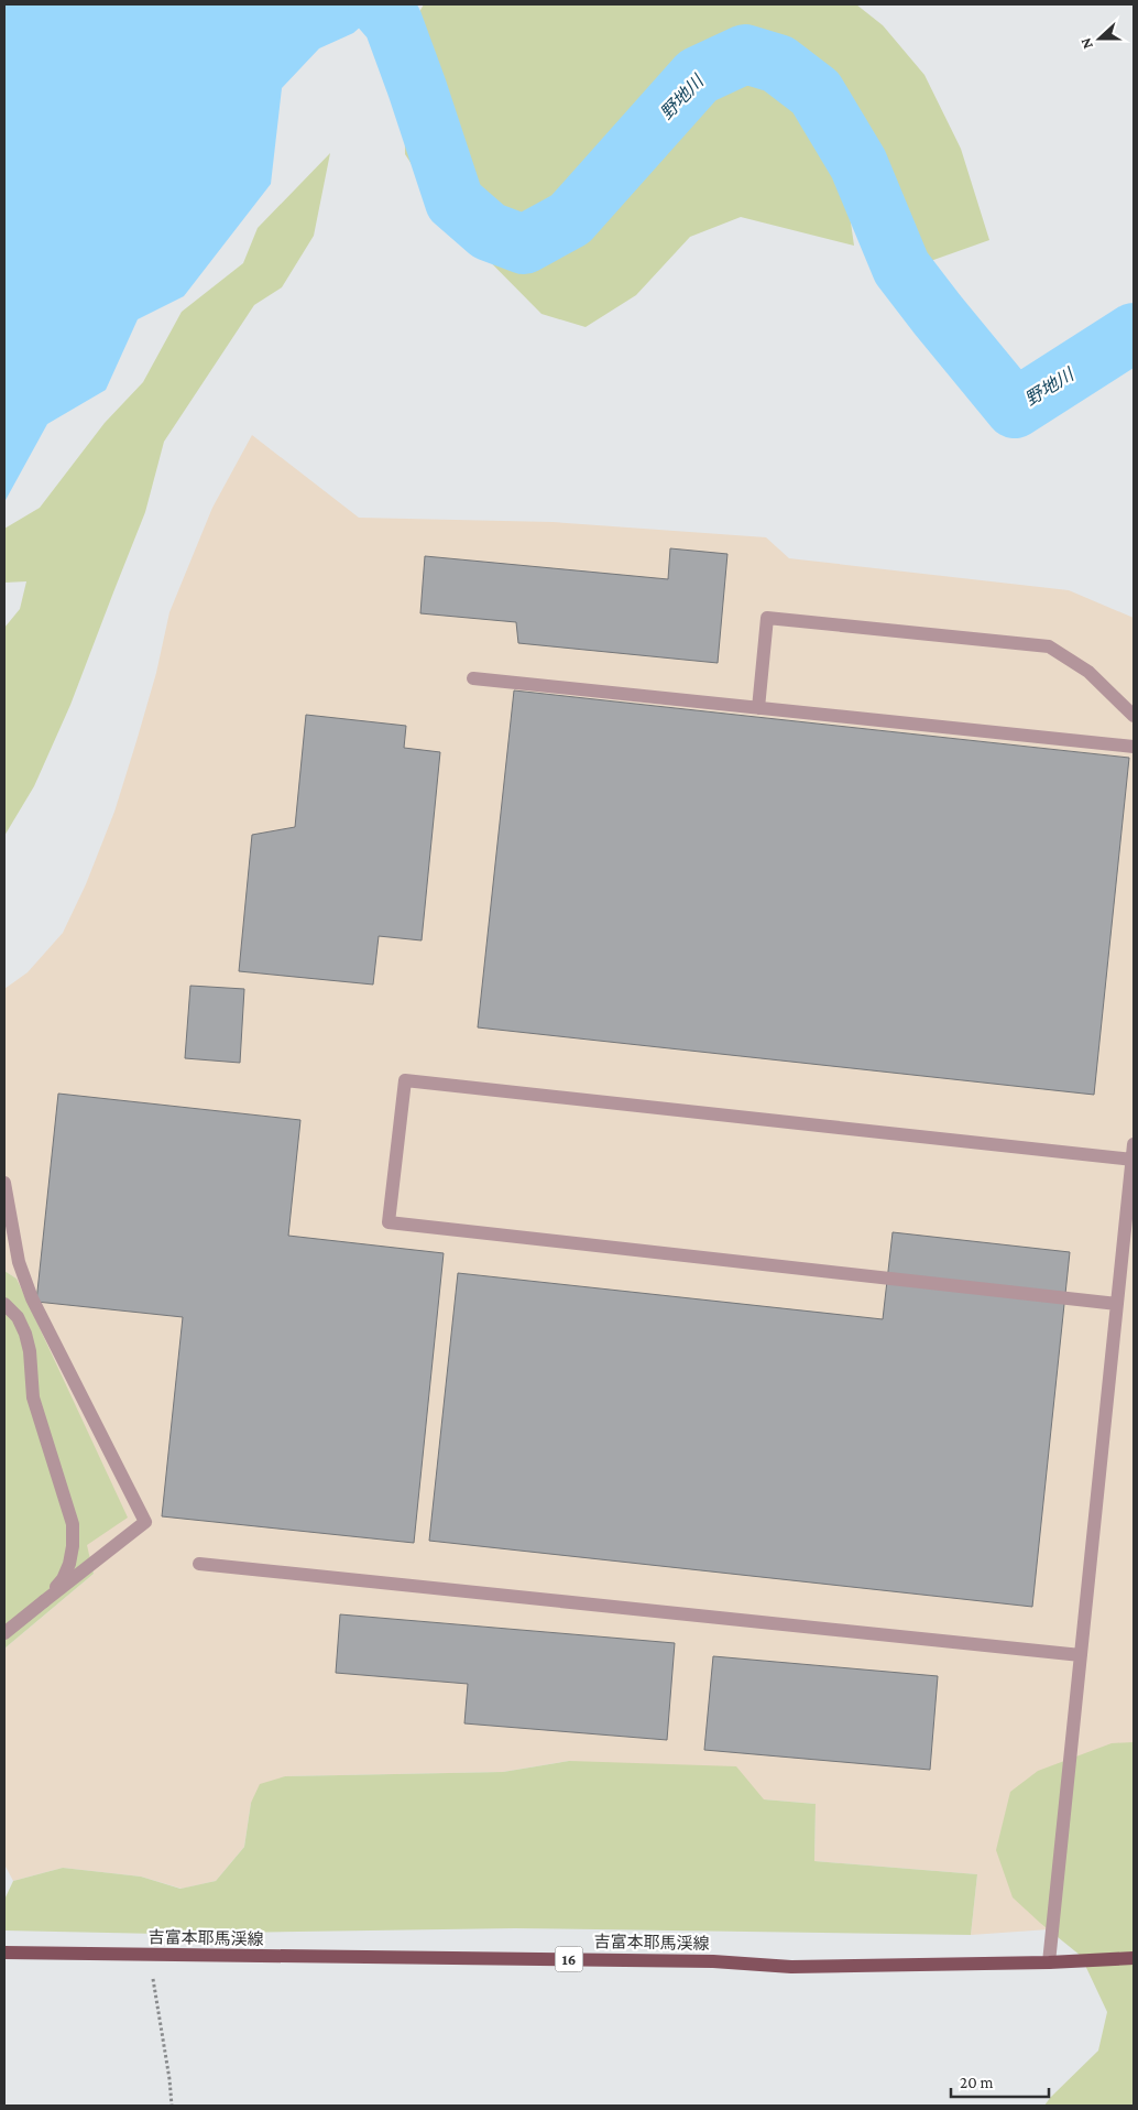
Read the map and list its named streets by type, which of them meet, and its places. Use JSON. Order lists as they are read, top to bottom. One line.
{"streets":{"main road":["吉富本耶馬渓線","16"]},"water":["野地川"],"scale_bar":"20 m","north":"left"}
